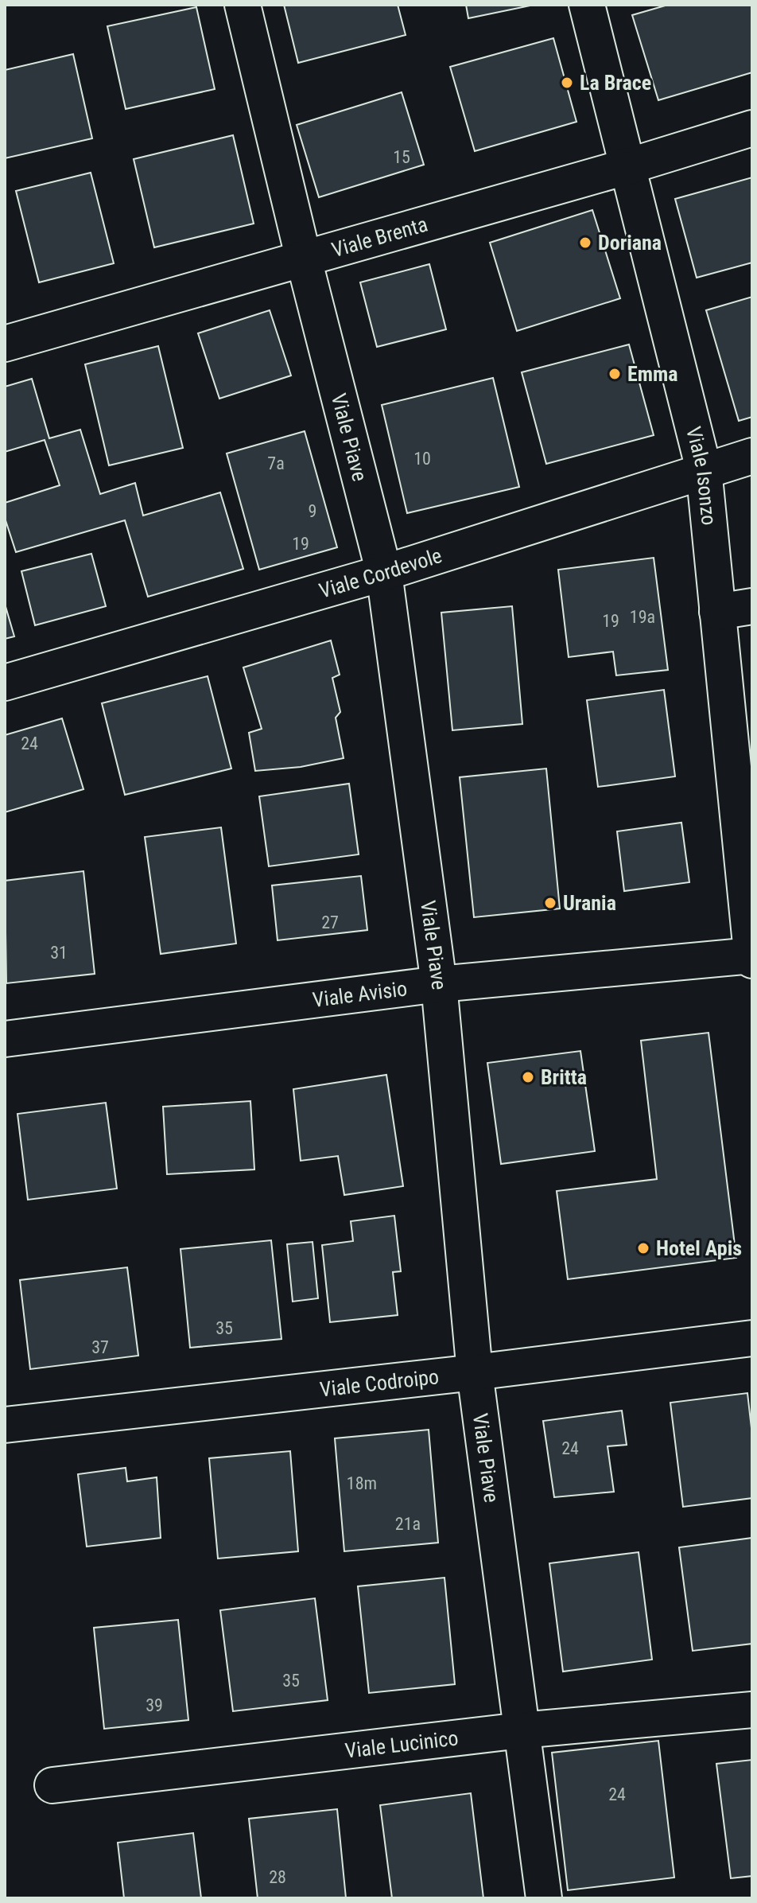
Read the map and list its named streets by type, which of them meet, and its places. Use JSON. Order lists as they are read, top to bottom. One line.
{"streets":{"street":["Viale Brenta","Viale Piave","Viale Isonzo","Viale Cordevole","Viale Avisio","Viale Codroipo","Viale Lucinico"]},"crossings":[["Viale Brenta","Viale Piave"],["Viale Brenta","Viale Isonzo"],["Viale Piave","Viale Cordevole"],["Viale Piave","Viale Avisio"],["Viale Piave","Viale Codroipo"],["Viale Piave","Viale Lucinico"],["Viale Isonzo","Viale Cordevole"],["Viale Isonzo","Viale Avisio"]],"places":["La Brace","Doriana","Emma","Urania","Britta","Hotel Apis"],"house_numbers":["15","10","7a","9","19","19a","19","24","27","31","35","37","24","18m","21a","35","39","24","28"]}
